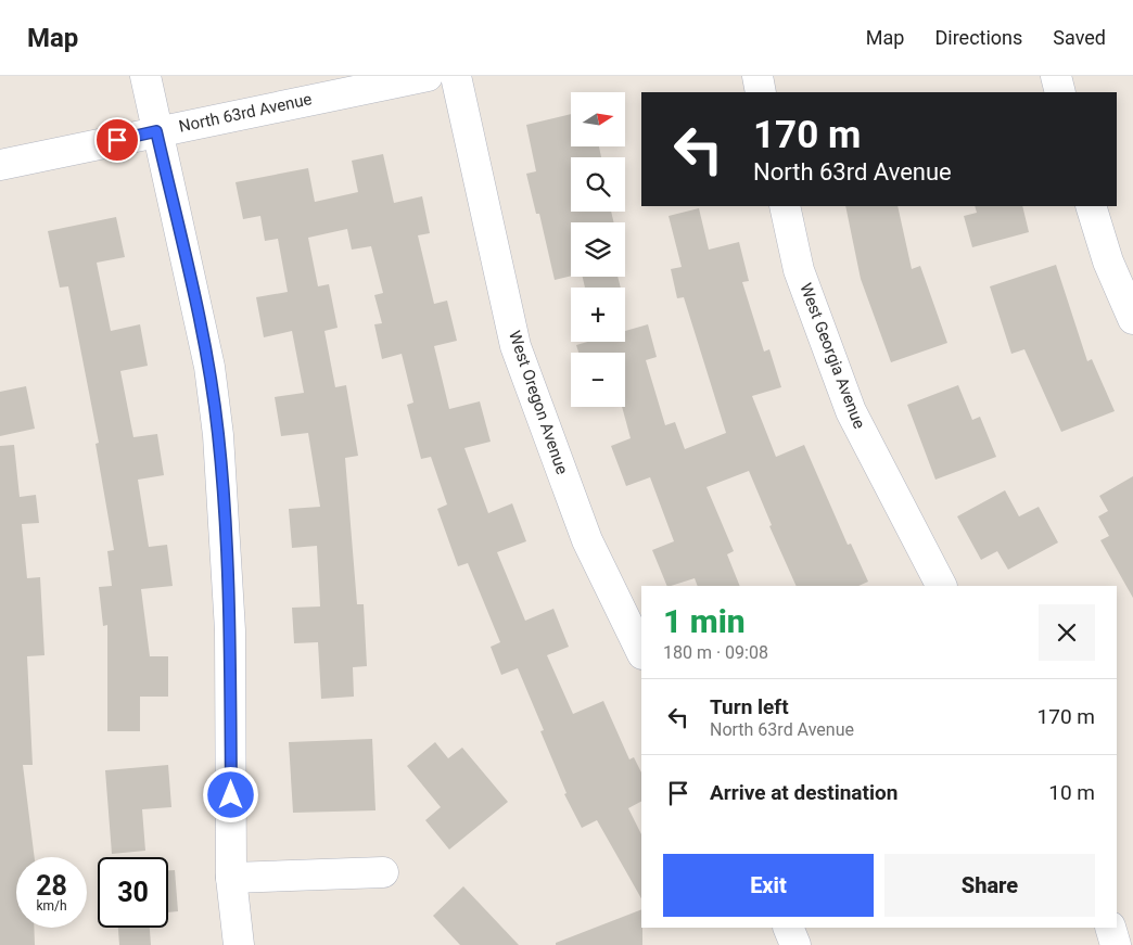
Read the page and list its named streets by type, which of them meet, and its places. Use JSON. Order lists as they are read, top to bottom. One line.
{"streets":{"street":["North 63rd Avenue","West Georgia Avenue","West Oregon Avenue"]},"north":"right","page":{"header":"Map","nav":["Map","Directions","Saved"],"map_buttons":["+","−"],"turn":["170 m","North 63rd Avenue"],"heading":["1 min","180 m · 09:08"],"list":[{"name":"Turn left","note":"North 63rd Avenue","value":"170 m"},{"name":"Arrive at destination","value":"10 m"}],"buttons":["Exit","Share"],"speed":"28 km/h","limit":"30"}}
